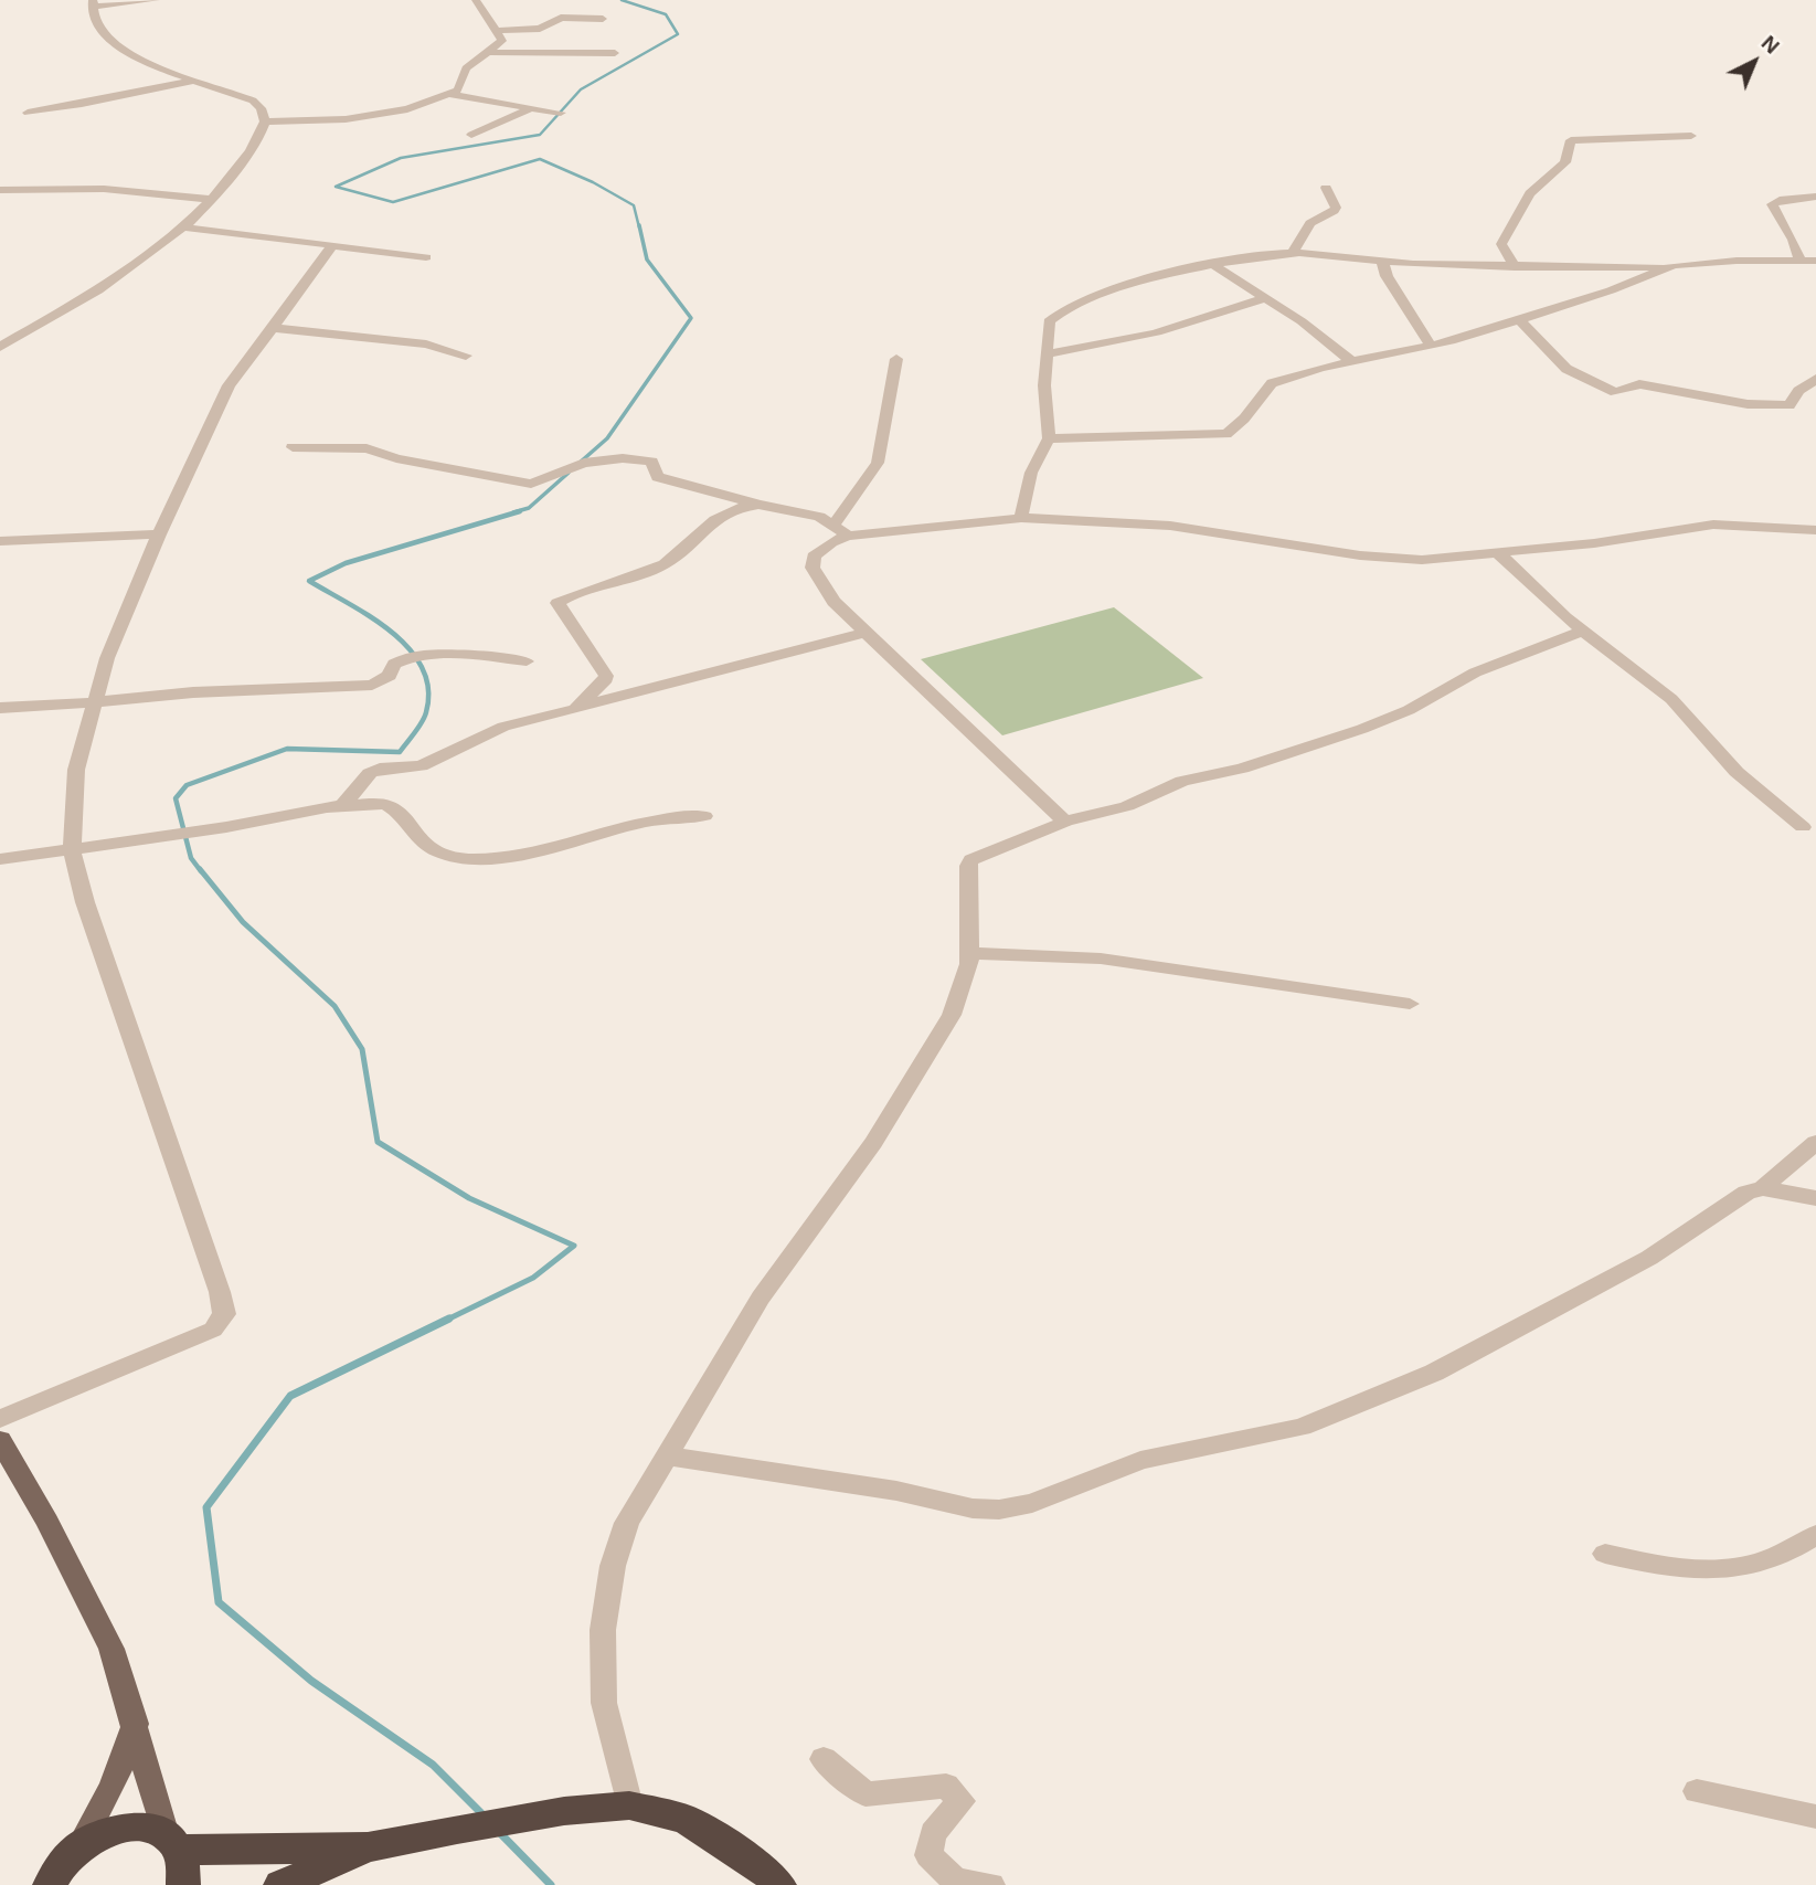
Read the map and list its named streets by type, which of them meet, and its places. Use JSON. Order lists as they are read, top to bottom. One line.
{"north":"top right"}
